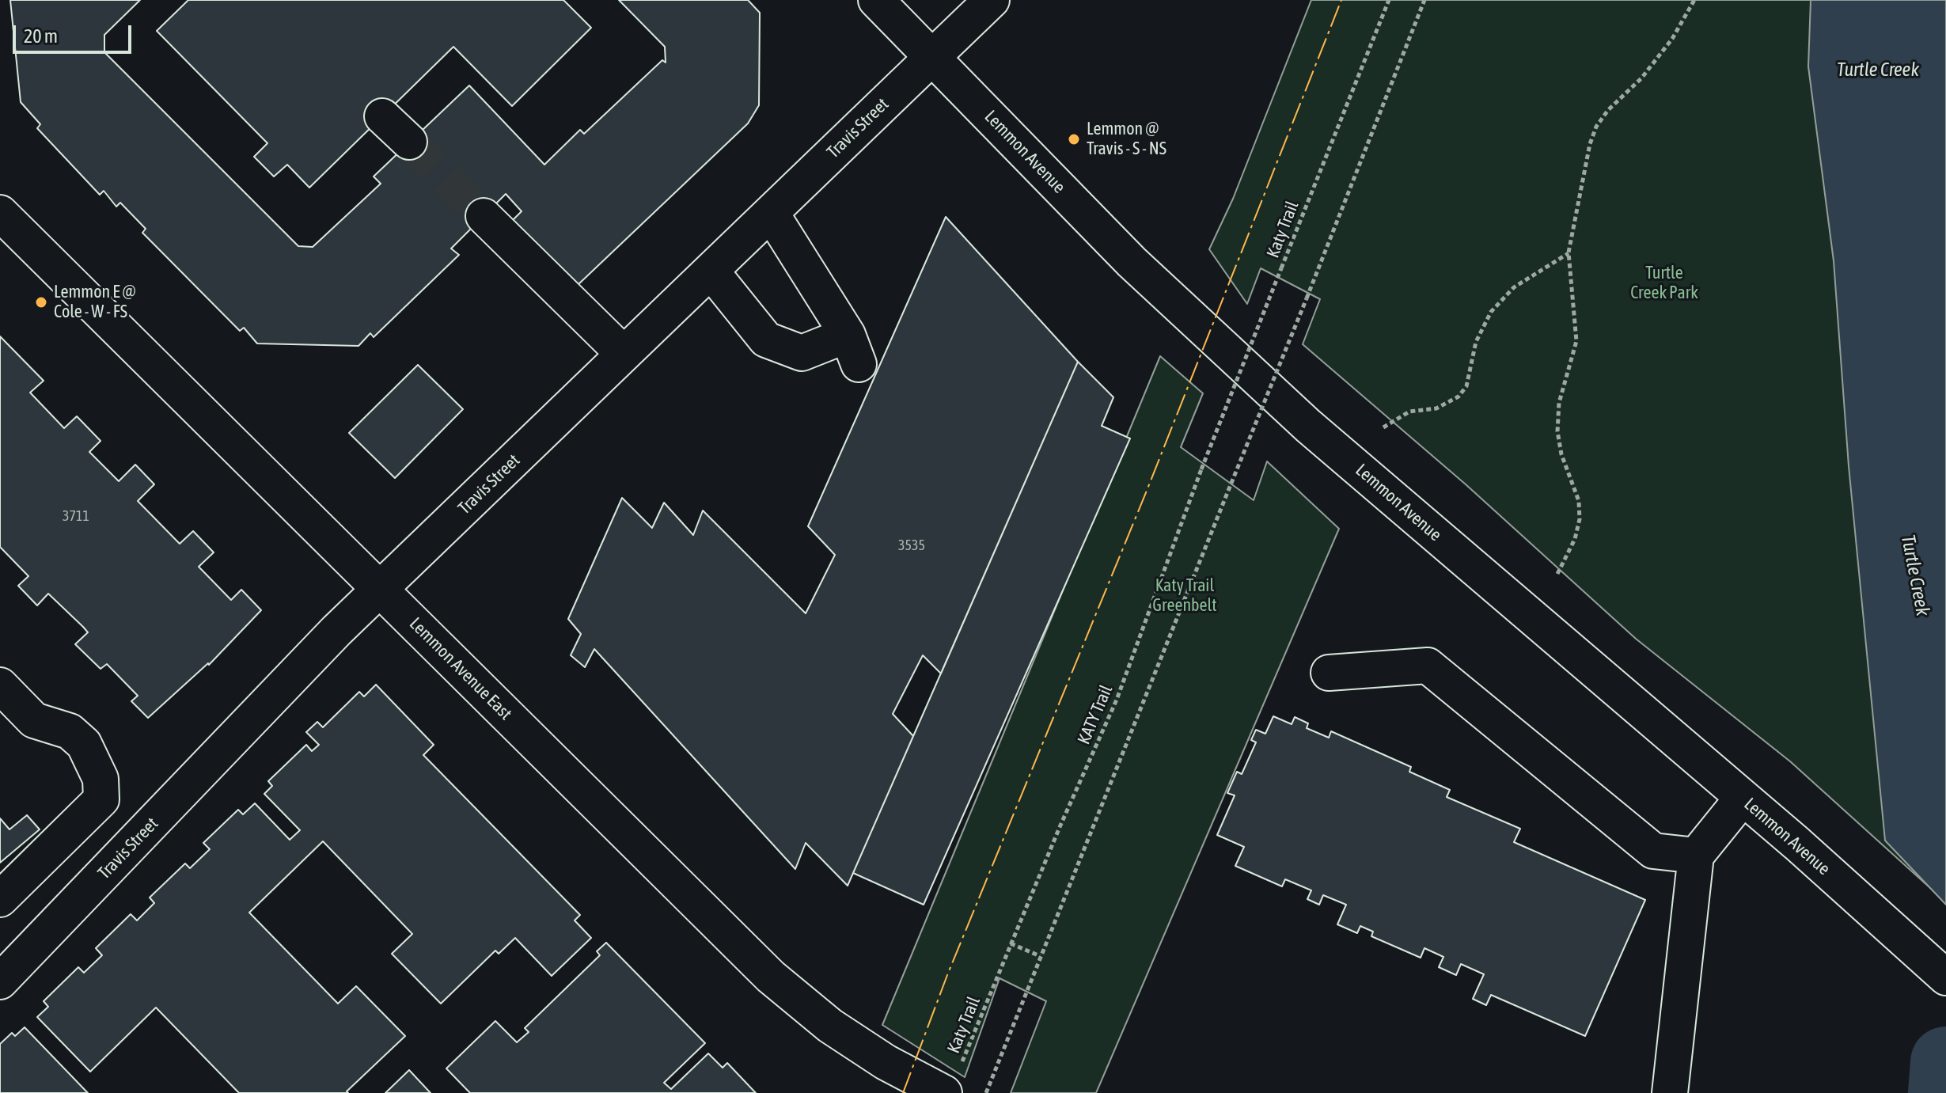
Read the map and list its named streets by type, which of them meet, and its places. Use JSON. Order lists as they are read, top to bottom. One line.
{"streets":{"main road":["Travis Street","Lemmon Avenue","Lemmon Avenue East"],"path":["Katy Trail","KATY Trail"]},"crossings":[["Travis Street","Lemmon Avenue"],["Travis Street","Lemmon Avenue East"],["Katy Trail","Lemmon Avenue East"],["Katy Trail","KATY Trail"]],"water":["Turtle Creek"],"parks":["Turtle Creek Park","Katy Trail Greenbelt"],"places":["Lemmon @ Travis - S - NS","Lemmon E @ Cole - W - FS"],"house_numbers":["3711","3535"],"scale_bar":"20 m"}
